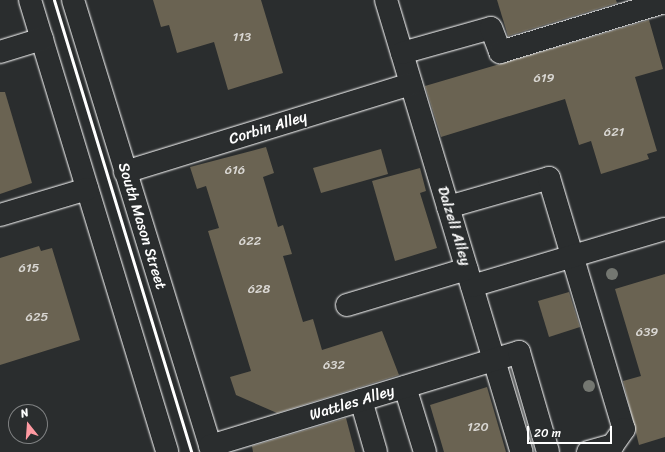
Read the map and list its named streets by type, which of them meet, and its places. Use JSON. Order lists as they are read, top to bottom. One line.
{"streets":{"street":["Corbin Alley","South Mason Street","Dalzell Alley","Wattles Alley"]},"crossings":[["Corbin Alley","South Mason Street"],["Corbin Alley","Dalzell Alley"],["South Mason Street","Wattles Alley"],["Dalzell Alley","Wattles Alley"]],"house_numbers":["113","619","621","616","622","615","628","625","639","632","120"],"scale_bar":"20 m","north":"top"}
